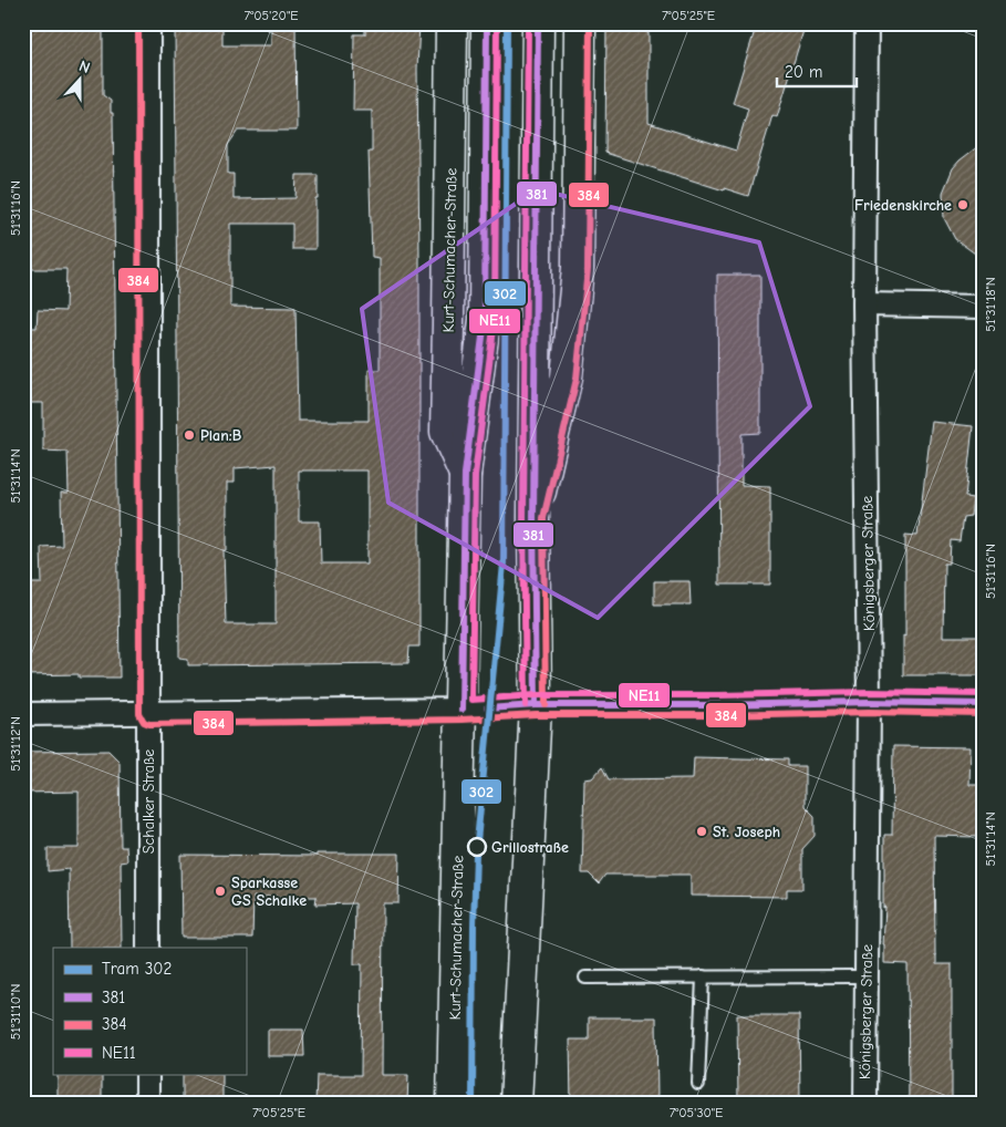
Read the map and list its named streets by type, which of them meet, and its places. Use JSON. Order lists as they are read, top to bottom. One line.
{"streets":{"main road":["Kurt-Schumacher-Straße"],"street":["Königsberger Straße","Schalker Straße"]},"places":["Friedenskirche","Plan:B","St. Joseph","Grillostraße","Sparkasse GS Schalke"],"lines":["tram line 302","transit line 381","transit line 384","transit line NE11"],"legend":["Tram 302","381","384","NE11"],"scale_bar":"20 m","north":"top","coordinates":["7°05'20\"E","7°05'25\"E","51°31'16\"N","51°31'18\"N","51°31'14\"N","51°31'12\"N","51°31'10\"N","7°05'30\"E"]}
